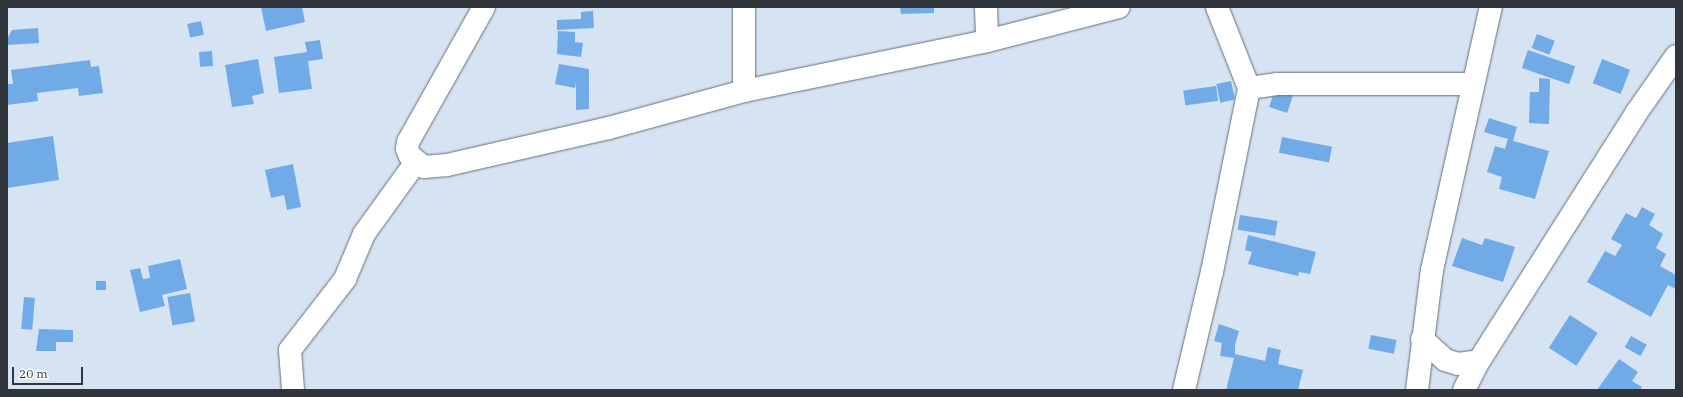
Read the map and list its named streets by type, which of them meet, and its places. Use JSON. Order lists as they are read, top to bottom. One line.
{"scale_bar":"20 m"}
